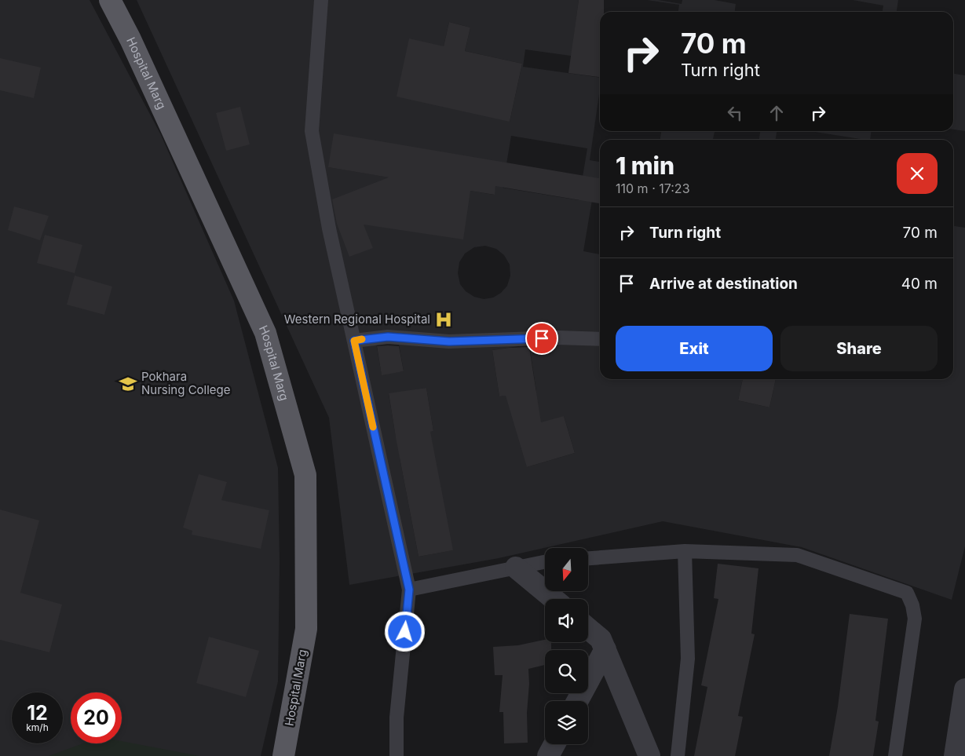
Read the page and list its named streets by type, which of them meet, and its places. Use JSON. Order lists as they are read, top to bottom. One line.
{"streets":{"main road":["Hospital Marg"]},"places":{"hospital":["Western Regional Hospital"],"school or university":["Pokhara Nursing College"]},"north":"bottom","page":{"turn":["70 m","Turn right"],"heading":["1 min","110 m · 17:23"],"list":[{"name":"Turn right","value":"70 m"},{"name":"Arrive at destination","value":"40 m"}],"buttons":["Exit","Share"],"speed":"12 km/h","limit":"20"}}
